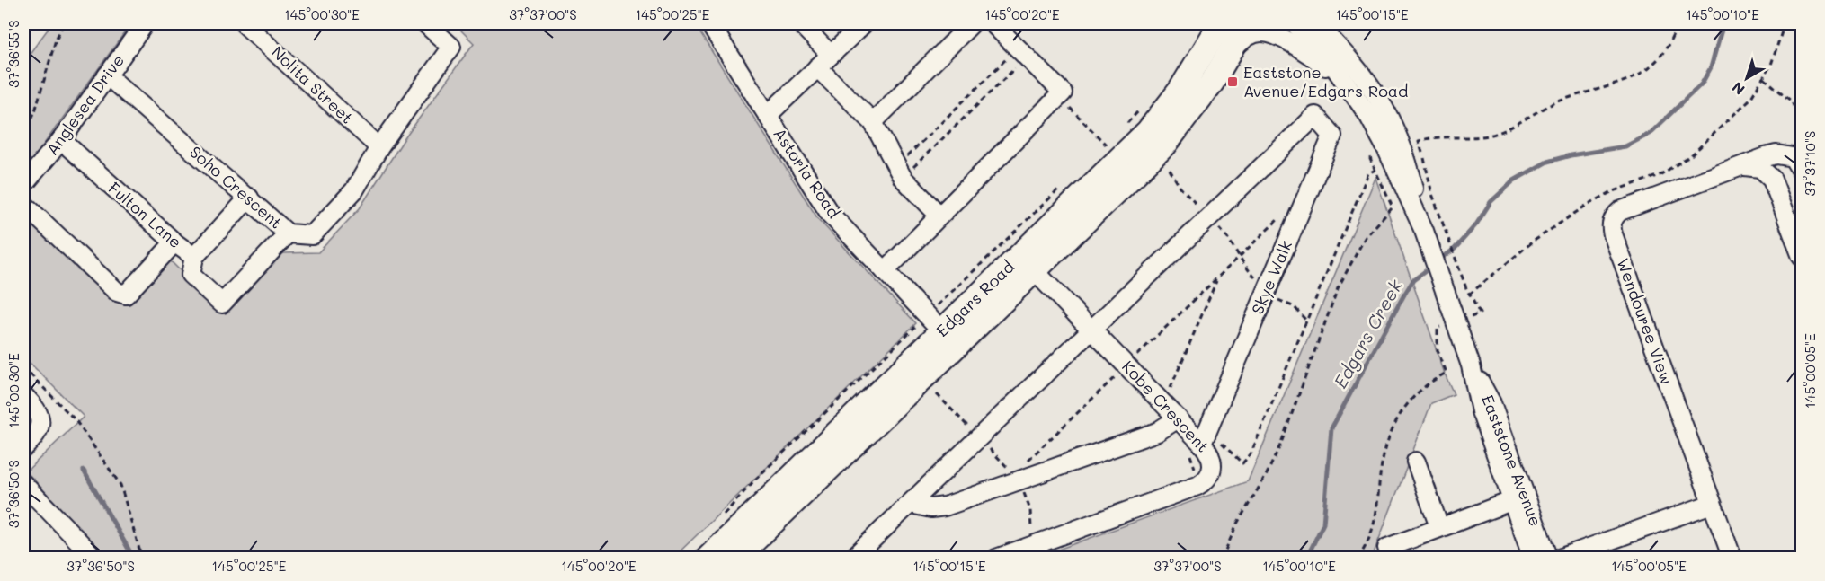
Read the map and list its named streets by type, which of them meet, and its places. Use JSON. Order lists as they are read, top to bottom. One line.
{"streets":{"main road":["Edgars Road"],"street":["Nolita Street","Anglesea Drive","Astoria Road","Soho Crescent","Fulton Lane","Skye Walk","Wendouree View","Kobe Crescent","Eaststone Avenue"]},"crossings":[["Nolita Street","Soho Crescent"],["Anglesea Drive","Soho Crescent"],["Anglesea Drive","Fulton Lane"],["Astoria Road","Edgars Road"],["Soho Crescent","Fulton Lane"],["Skye Walk","Kobe Crescent"],["Edgars Road","Kobe Crescent"]],"water":["Edgars Creek"],"places":{"transit":["Eaststone Avenue/Edgars Road"]},"north":"bottom left","coordinates":["145°00'30\"E","37°37'00\"S","145°00'25\"E","145°00'20\"E","145°00'15\"E","145°00'10\"E","37°36'55\"S","37°37'10\"S","145°00'05\"E","37°36'50\"S"]}
